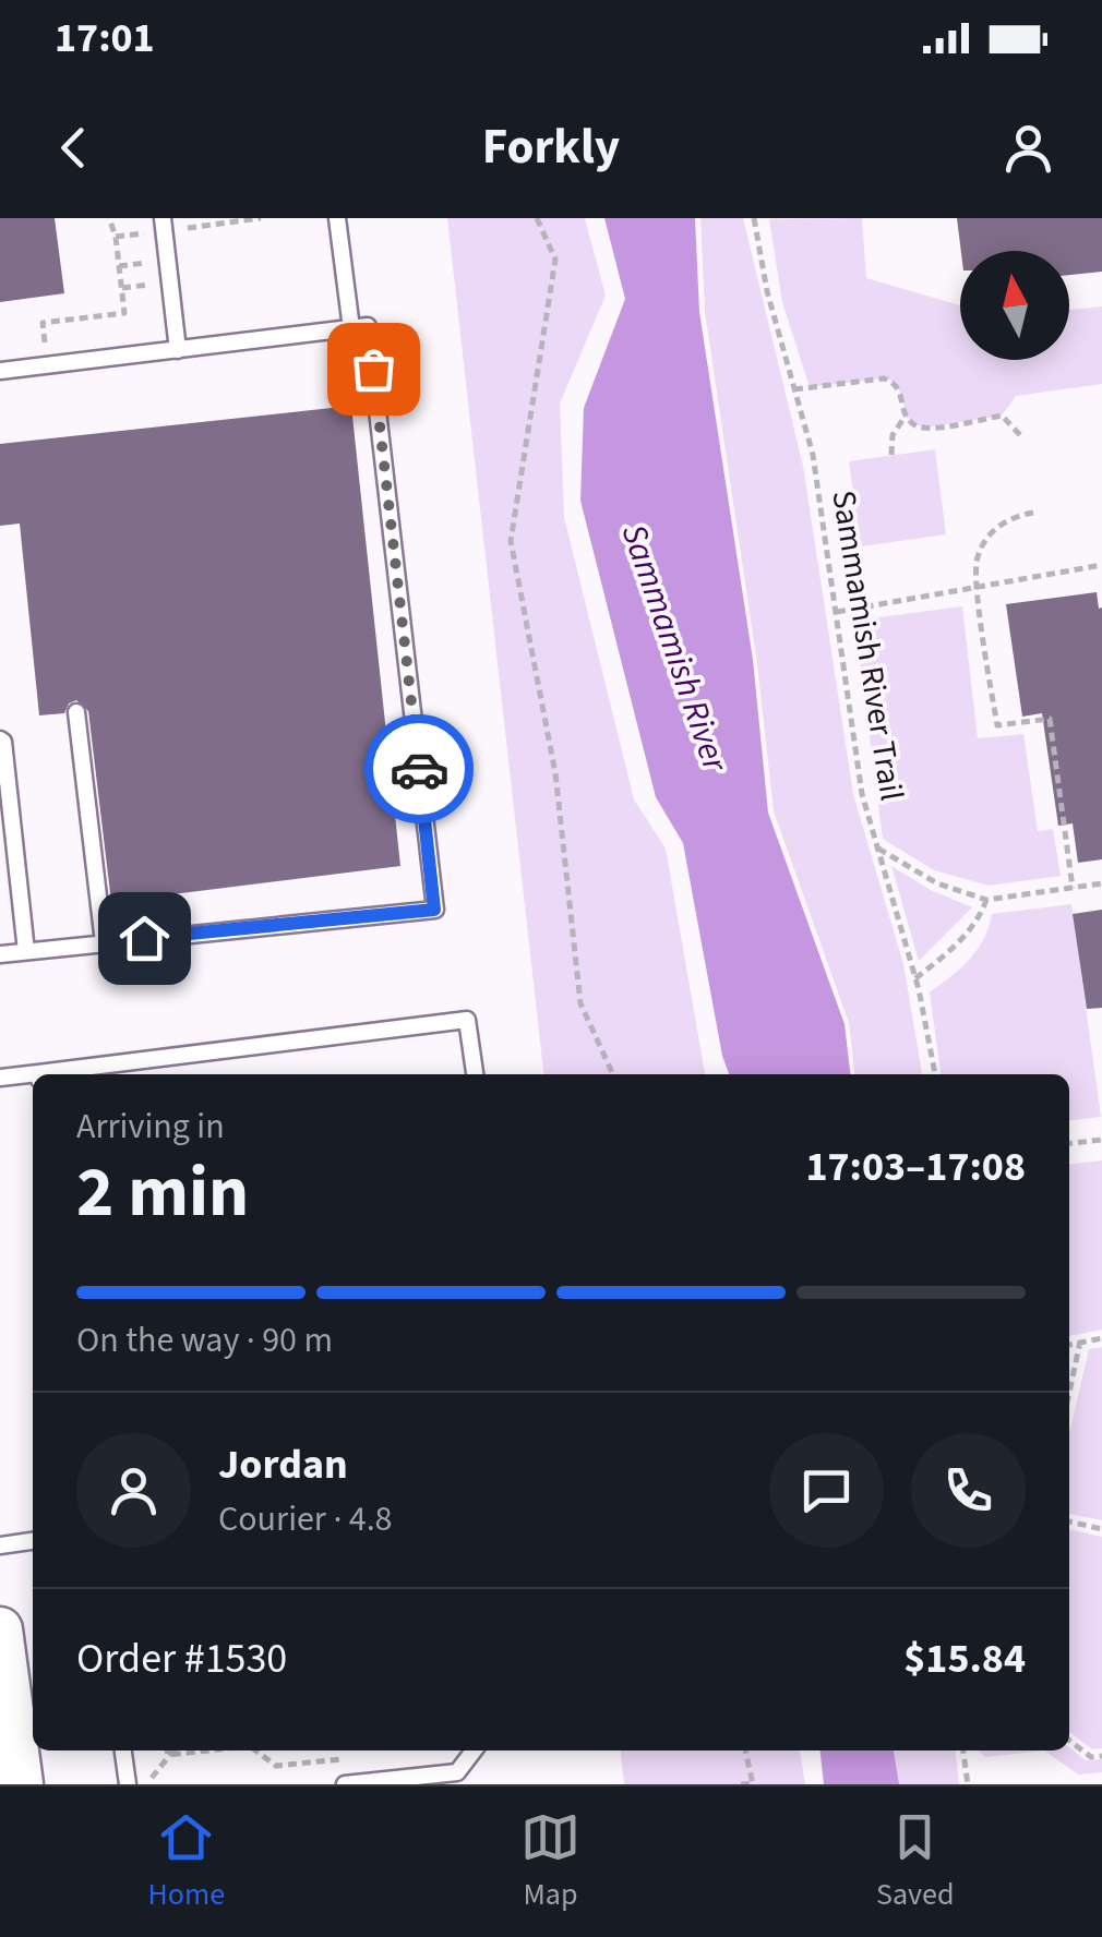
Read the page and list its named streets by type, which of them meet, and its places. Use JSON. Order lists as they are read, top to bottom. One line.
{"streets":{"path":["Sammamish River Trail"]},"water":["Sammamish River"],"north":"top","page":{"status":"17:01","header":"Forkly","heading":["2 min","Arriving in","17:03–17:08"],"panel":["Jordan","Courier · 4.8","Order #1530","$15.84"],"bar":"On the way · 90 m","tabs":["Home","Map","Saved"]}}
